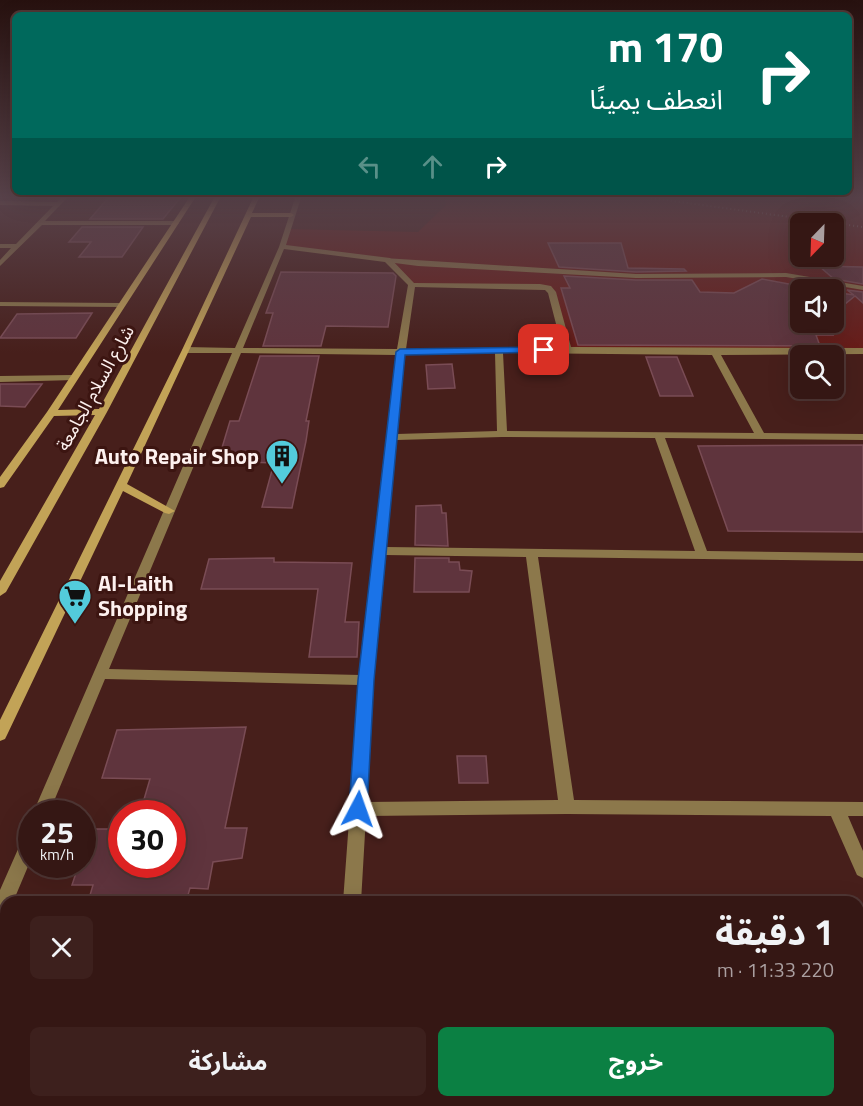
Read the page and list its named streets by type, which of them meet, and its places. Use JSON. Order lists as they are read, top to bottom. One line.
{"streets":{"main road":["شارع السلام الجامعة"]},"places":{"building":["Auto Repair Shop"],"supermarket":["Al-Laith Shopping"]},"north":"bottom left","page":{"turn":["170 m","انعطف يمينًا"],"speed":"25 km/h","limit":"30","heading":["1 دقيقة","220 m · 11:33"],"buttons":["خروج","مشاركة"]}}
